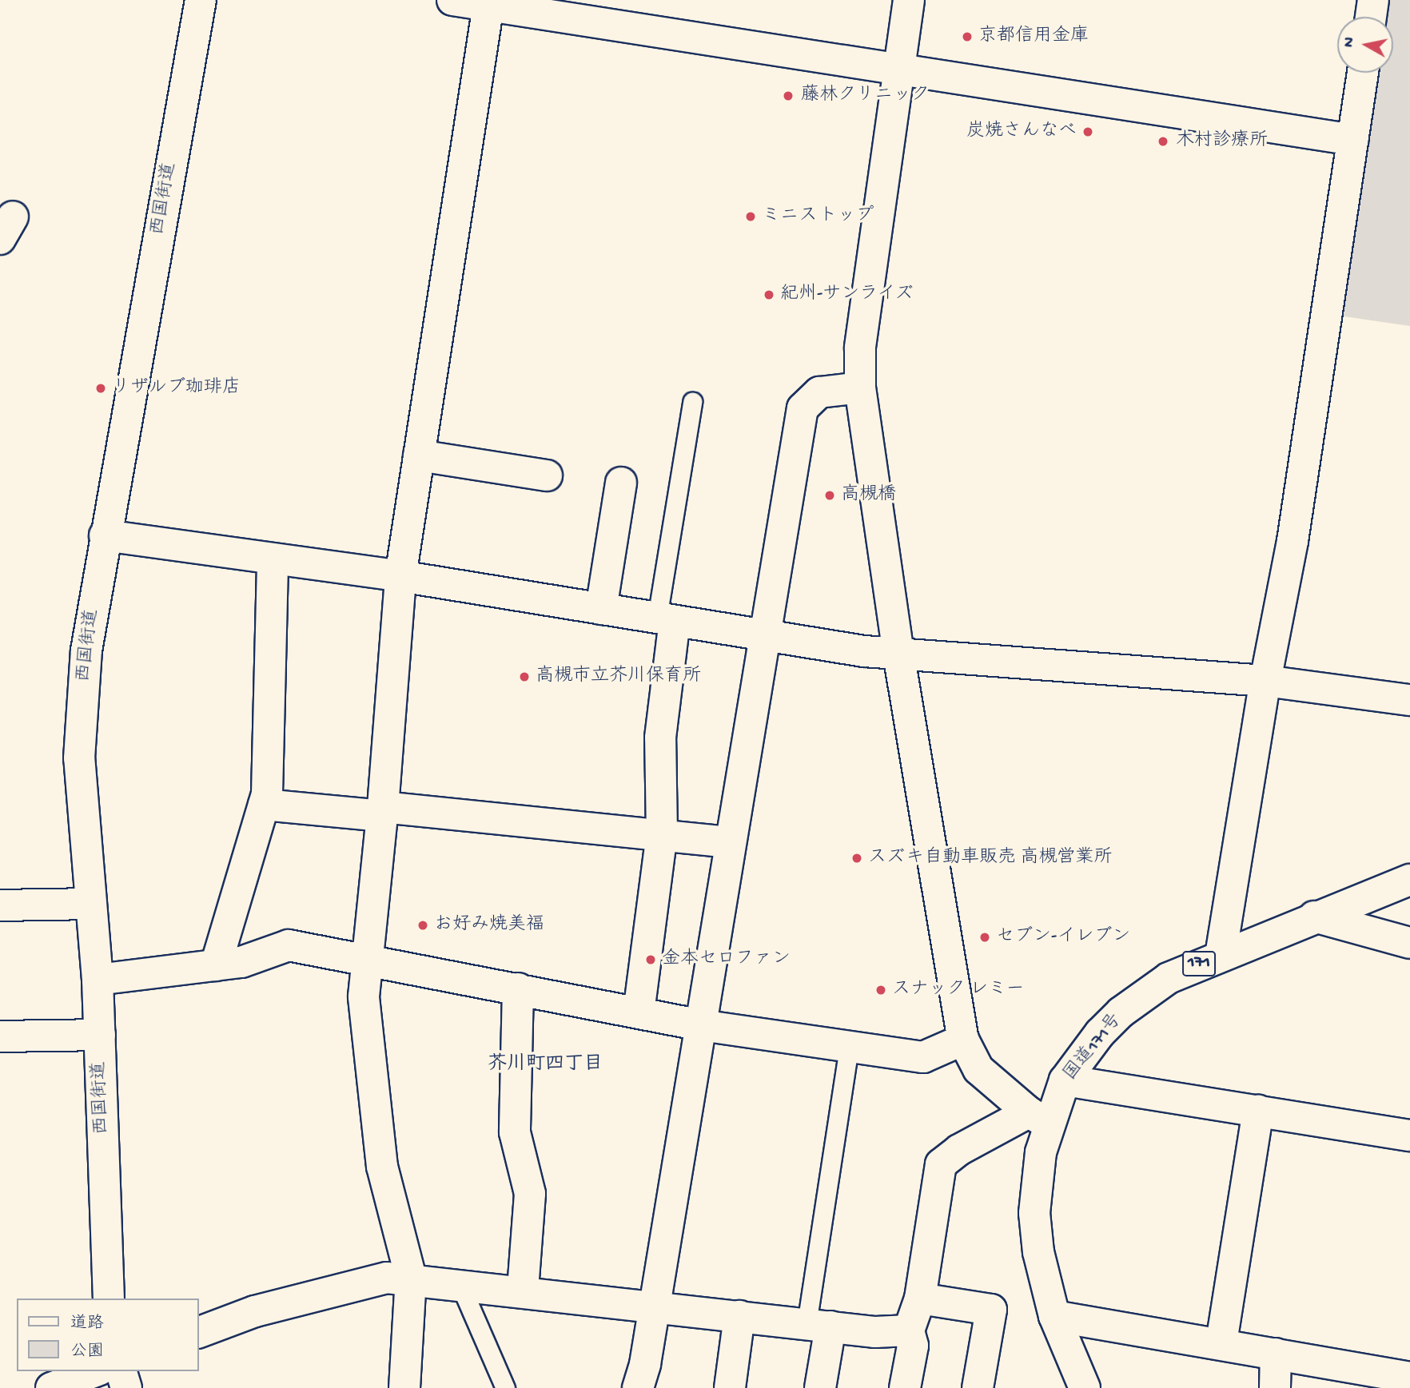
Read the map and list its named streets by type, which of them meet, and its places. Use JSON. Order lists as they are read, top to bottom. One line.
{"streets":{"main road":["西国街道","171","国道171号"]},"districts":["芥川町四丁目"],"places":["京都信用金庫","藤林クリニック","炭焼さんなべ","木村診療所","ミニストップ","紀州-サンライズ","リザルブ珈琲店","高槻橋","高槻市立芥川保育所","スズキ自動車販売 高槻営業所","お好み焼美福","セブン-イレブン","金本セロファン","スナック レミー"],"legend":["道路","公園"],"north":"left"}
